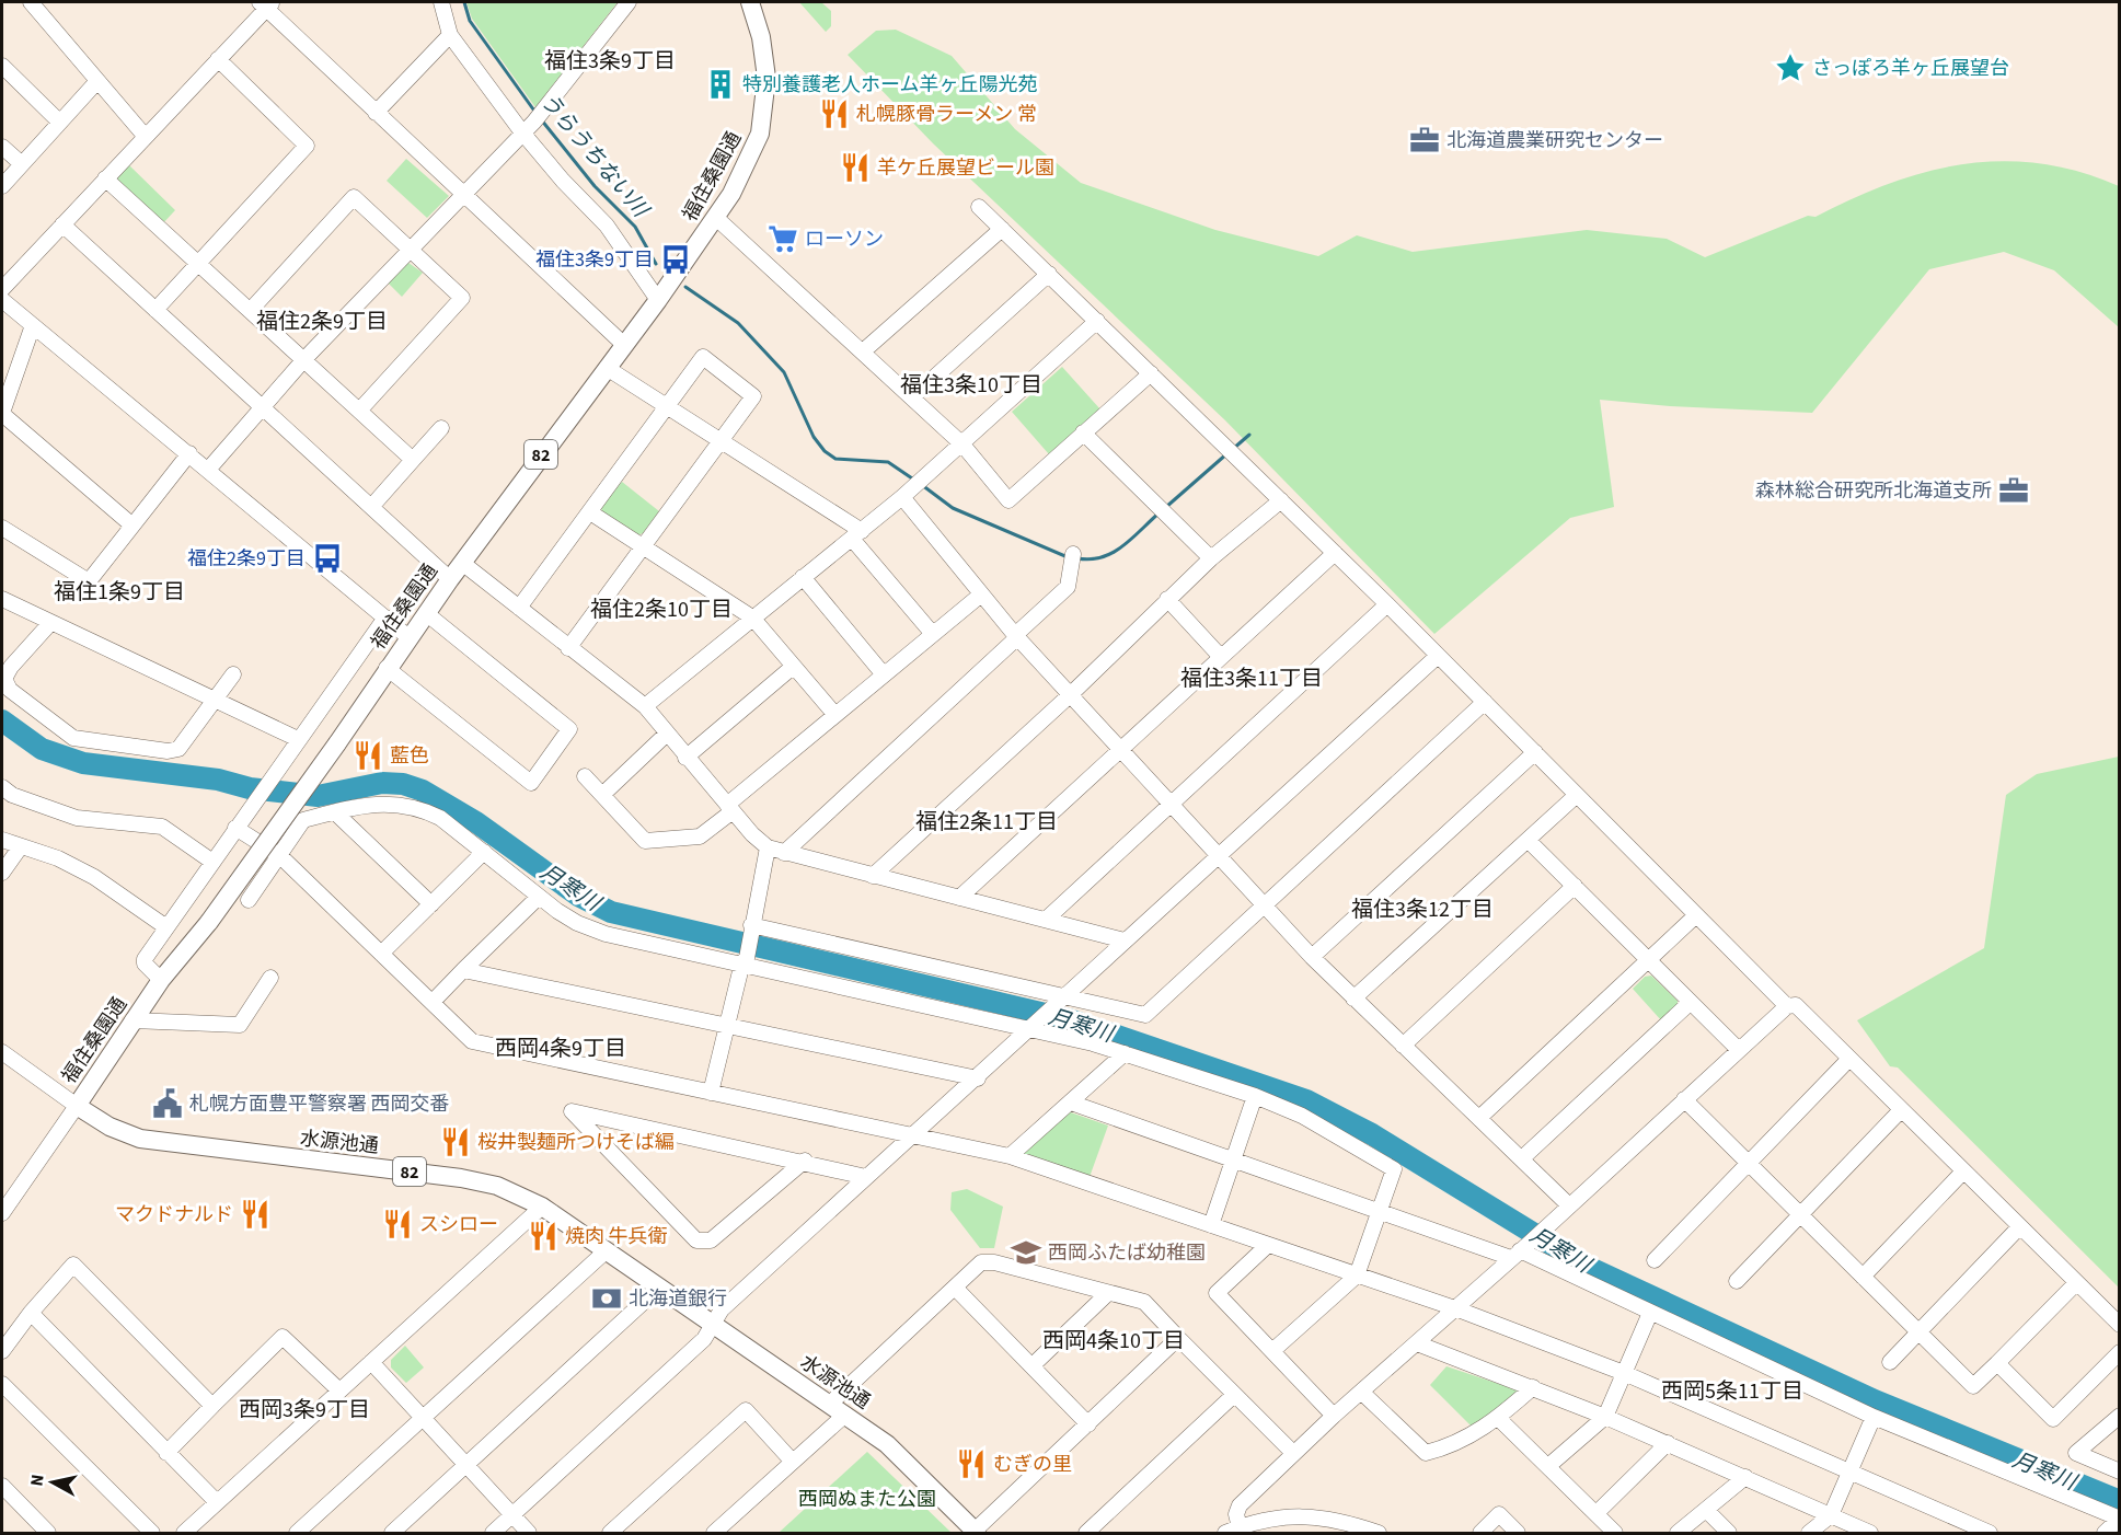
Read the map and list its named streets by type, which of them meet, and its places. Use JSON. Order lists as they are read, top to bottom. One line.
{"streets":{"main road":["福住桑園通","82","水源池通"]},"crossings":[["福住桑園通","水源池通"]],"districts":["福住3条9丁目","福住2条9丁目","福住3条10丁目","福住1条9丁目","福住2条10丁目","福住3条11丁目","福住2条11丁目","福住3条12丁目","西岡4条9丁目","西岡4条10丁目","西岡5条11丁目","西岡3条9丁目"],"water":["うらうちない川","月寒川"],"parks":["西岡ぬまた公園"],"places":{"place":["さっぽろ羊ヶ丘展望台"],"building":["特別養護老人ホーム羊ヶ丘陽光苑"],"restaurant":["札幌豚骨ラーメン 常","羊ケ丘展望ビール園","藍色","桜井製麺所つけそば編","マクドナルド","スシロー","焼肉 牛兵衛","むぎの里"],"office":["北海道農業研究センター","森林総合研究所北海道支所"],"supermarket":["ローソン"],"bus stop":["福住3条9丁目","福住2条9丁目"],"public building":["札幌方面豊平警察署 西岡交番"],"school or university":["西岡ふたば幼稚園"],"bank":["北海道銀行"]},"north":"left"}
